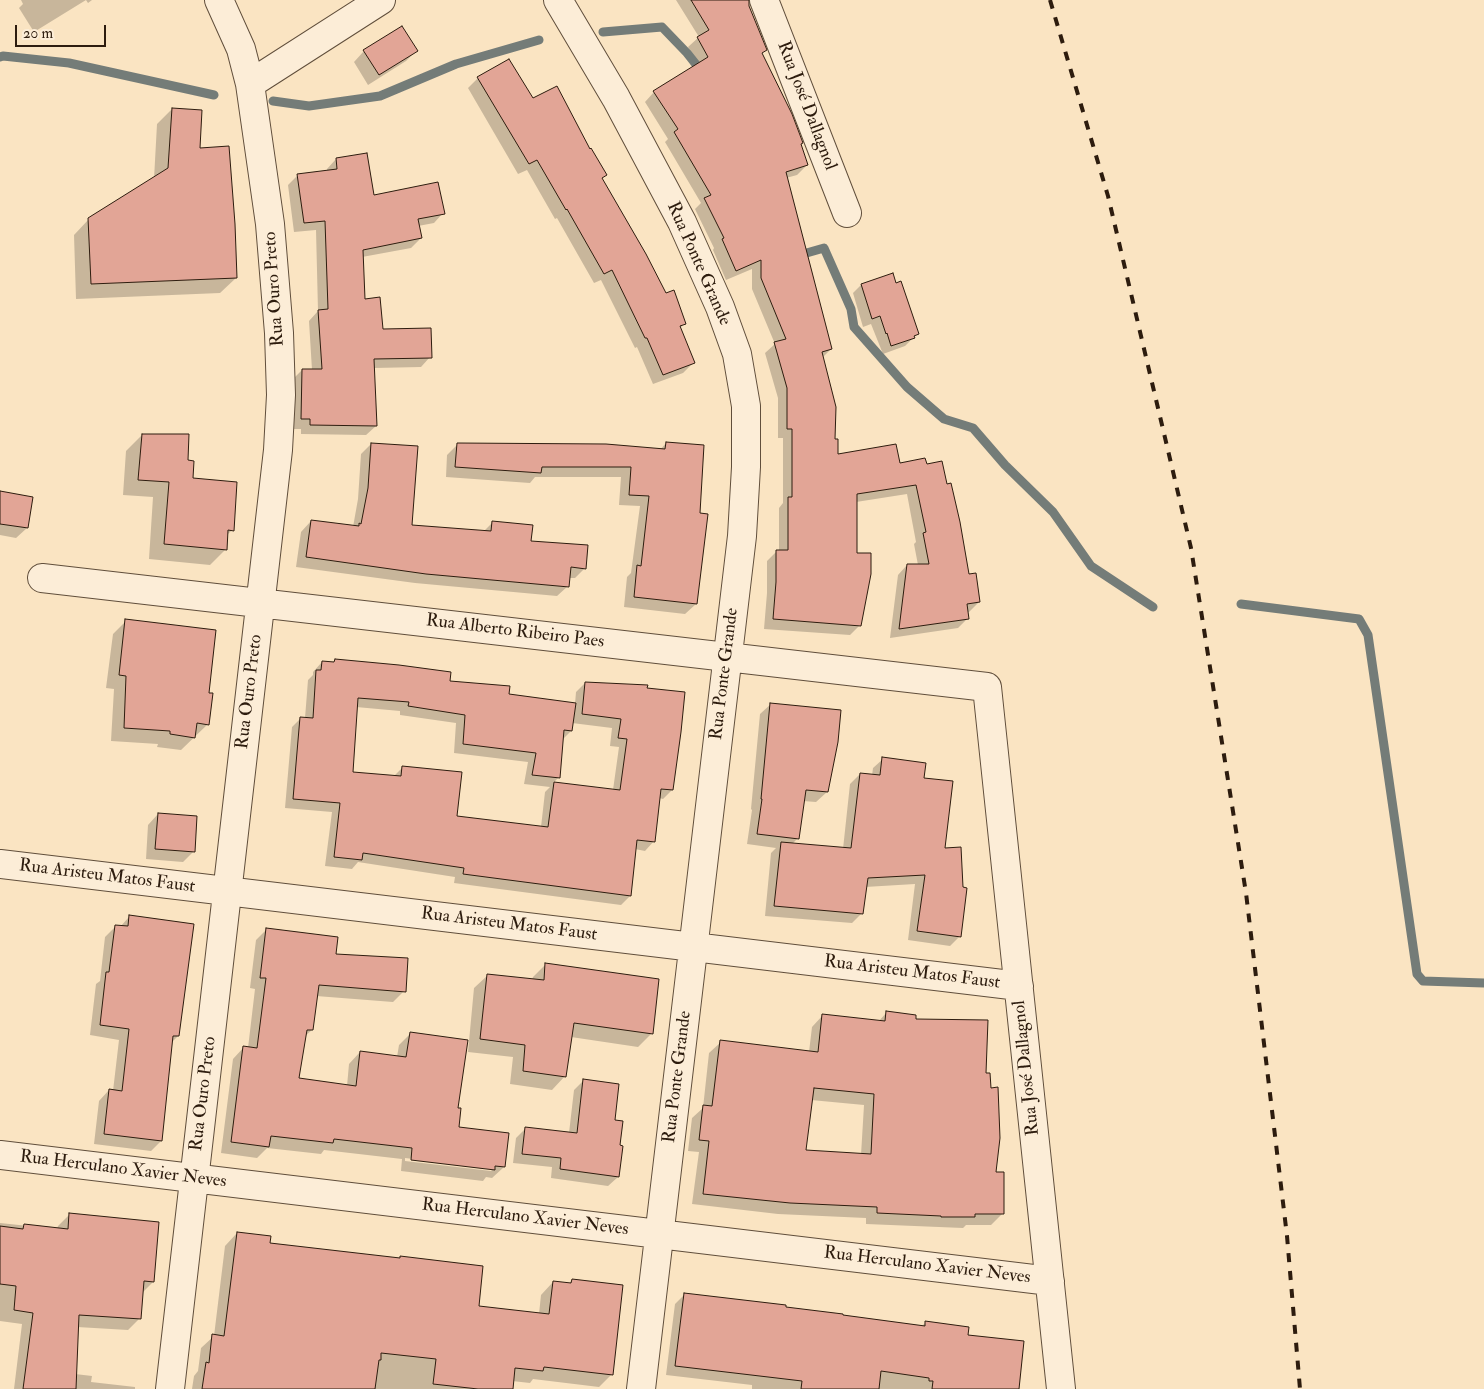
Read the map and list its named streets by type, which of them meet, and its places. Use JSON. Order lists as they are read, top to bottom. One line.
{"streets":{"street":["Rua José Dallagnol","Rua Ponte Grande","Rua Ouro Preto","Rua Alberto Ribeiro Paes","Rua Aristeu Matos Faust","Rua Herculano Xavier Neves"]},"crossings":[["Rua José Dallagnol","Rua Alberto Ribeiro Paes"],["Rua José Dallagnol","Rua Aristeu Matos Faust"],["Rua José Dallagnol","Rua Herculano Xavier Neves"],["Rua Ponte Grande","Rua Alberto Ribeiro Paes"],["Rua Ponte Grande","Rua Aristeu Matos Faust"],["Rua Ponte Grande","Rua Herculano Xavier Neves"],["Rua Ouro Preto","Rua Alberto Ribeiro Paes"],["Rua Ouro Preto","Rua Aristeu Matos Faust"],["Rua Ouro Preto","Rua Herculano Xavier Neves"]],"scale_bar":"20 m"}
